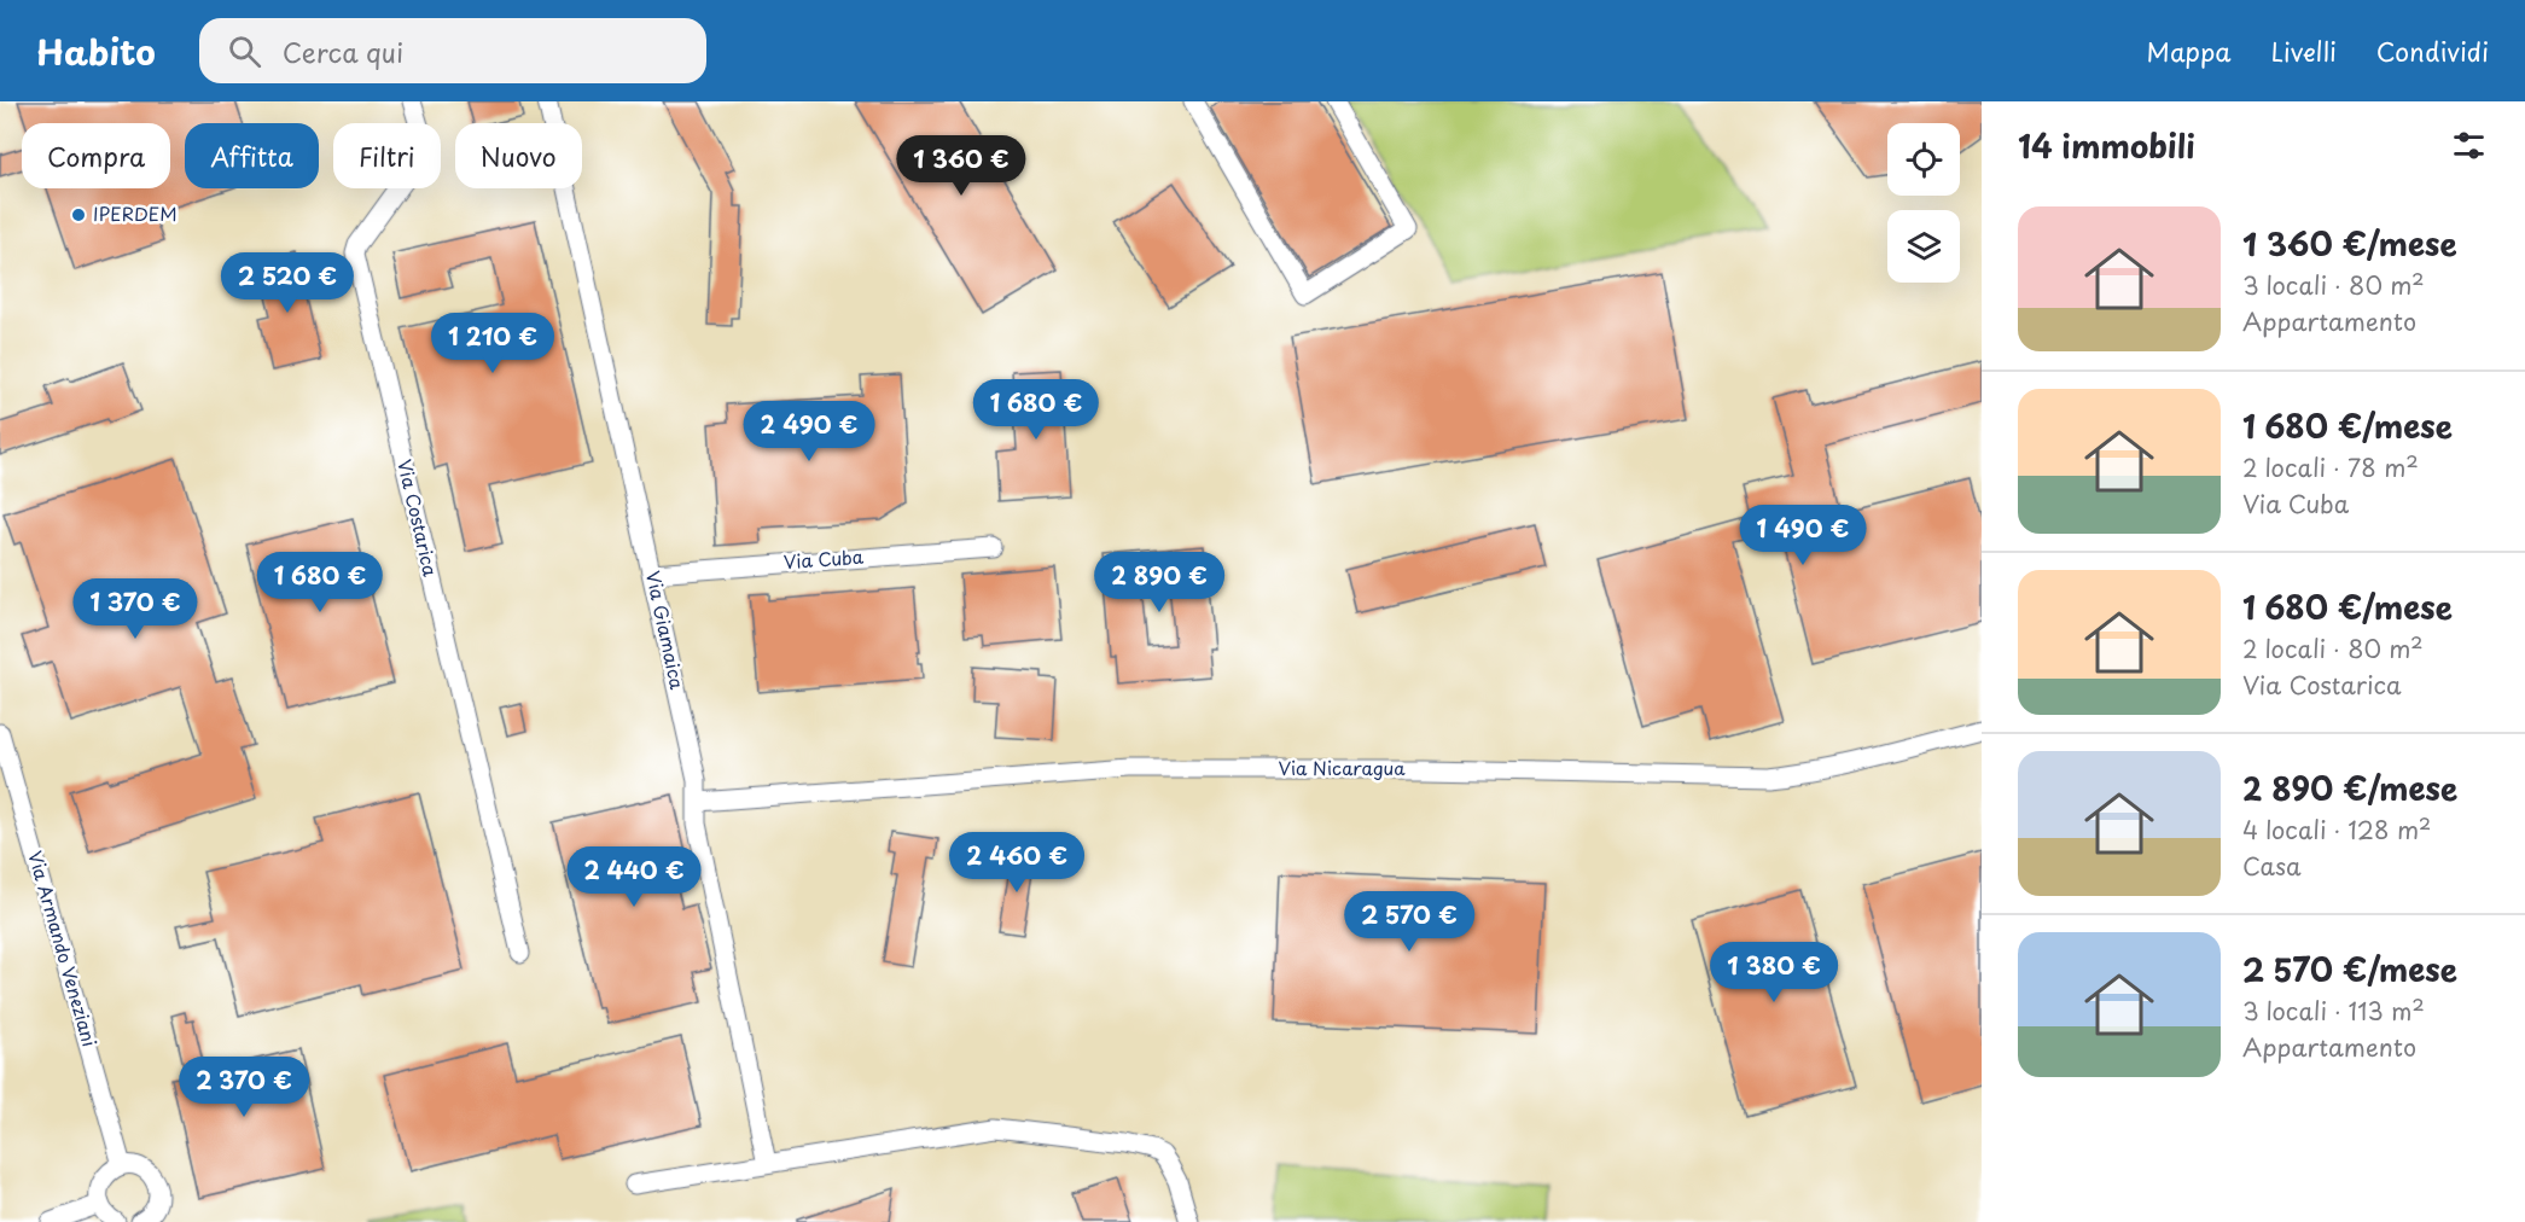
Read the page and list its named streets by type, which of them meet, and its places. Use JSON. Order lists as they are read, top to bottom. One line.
{"streets":{"street":["Via Costarica","Via Cuba","Via Giamaica","Via Nicaragua","Via Armando Veneziani"]},"crossings":[["Via Cuba","Via Giamaica"],["Via Giamaica","Via Nicaragua"]],"places":["IPERDEM"],"page":{"header":"Habito","search":"Cerca qui","nav":["Mappa","Livelli","Condividi"],"heading":"14 immobili","chip":["Compra","Affitta","Filtri","Nuovo"],"price":["1 360 €","2 520 €","1 210 €","1 680 €","2 490 €","1 490 €","1 680 €","2 890 €","1 370 €","2 460 €","2 440 €","2 570 €","1 380 €","2 370 €"],"list":[{"name":"1 360 €/mese","note":"3 locali · 80 m² · Appartamento"},{"name":"1 680 €/mese","note":"2 locali · 78 m² · Via Cuba"},{"name":"1 680 €/mese","note":"2 locali · 80 m² · Via Costarica"},{"name":"2 890 €/mese","note":"4 locali · 128 m² · Casa"},{"name":"2 570 €/mese","note":"3 locali · 113 m² · Appartamento"}]}}
